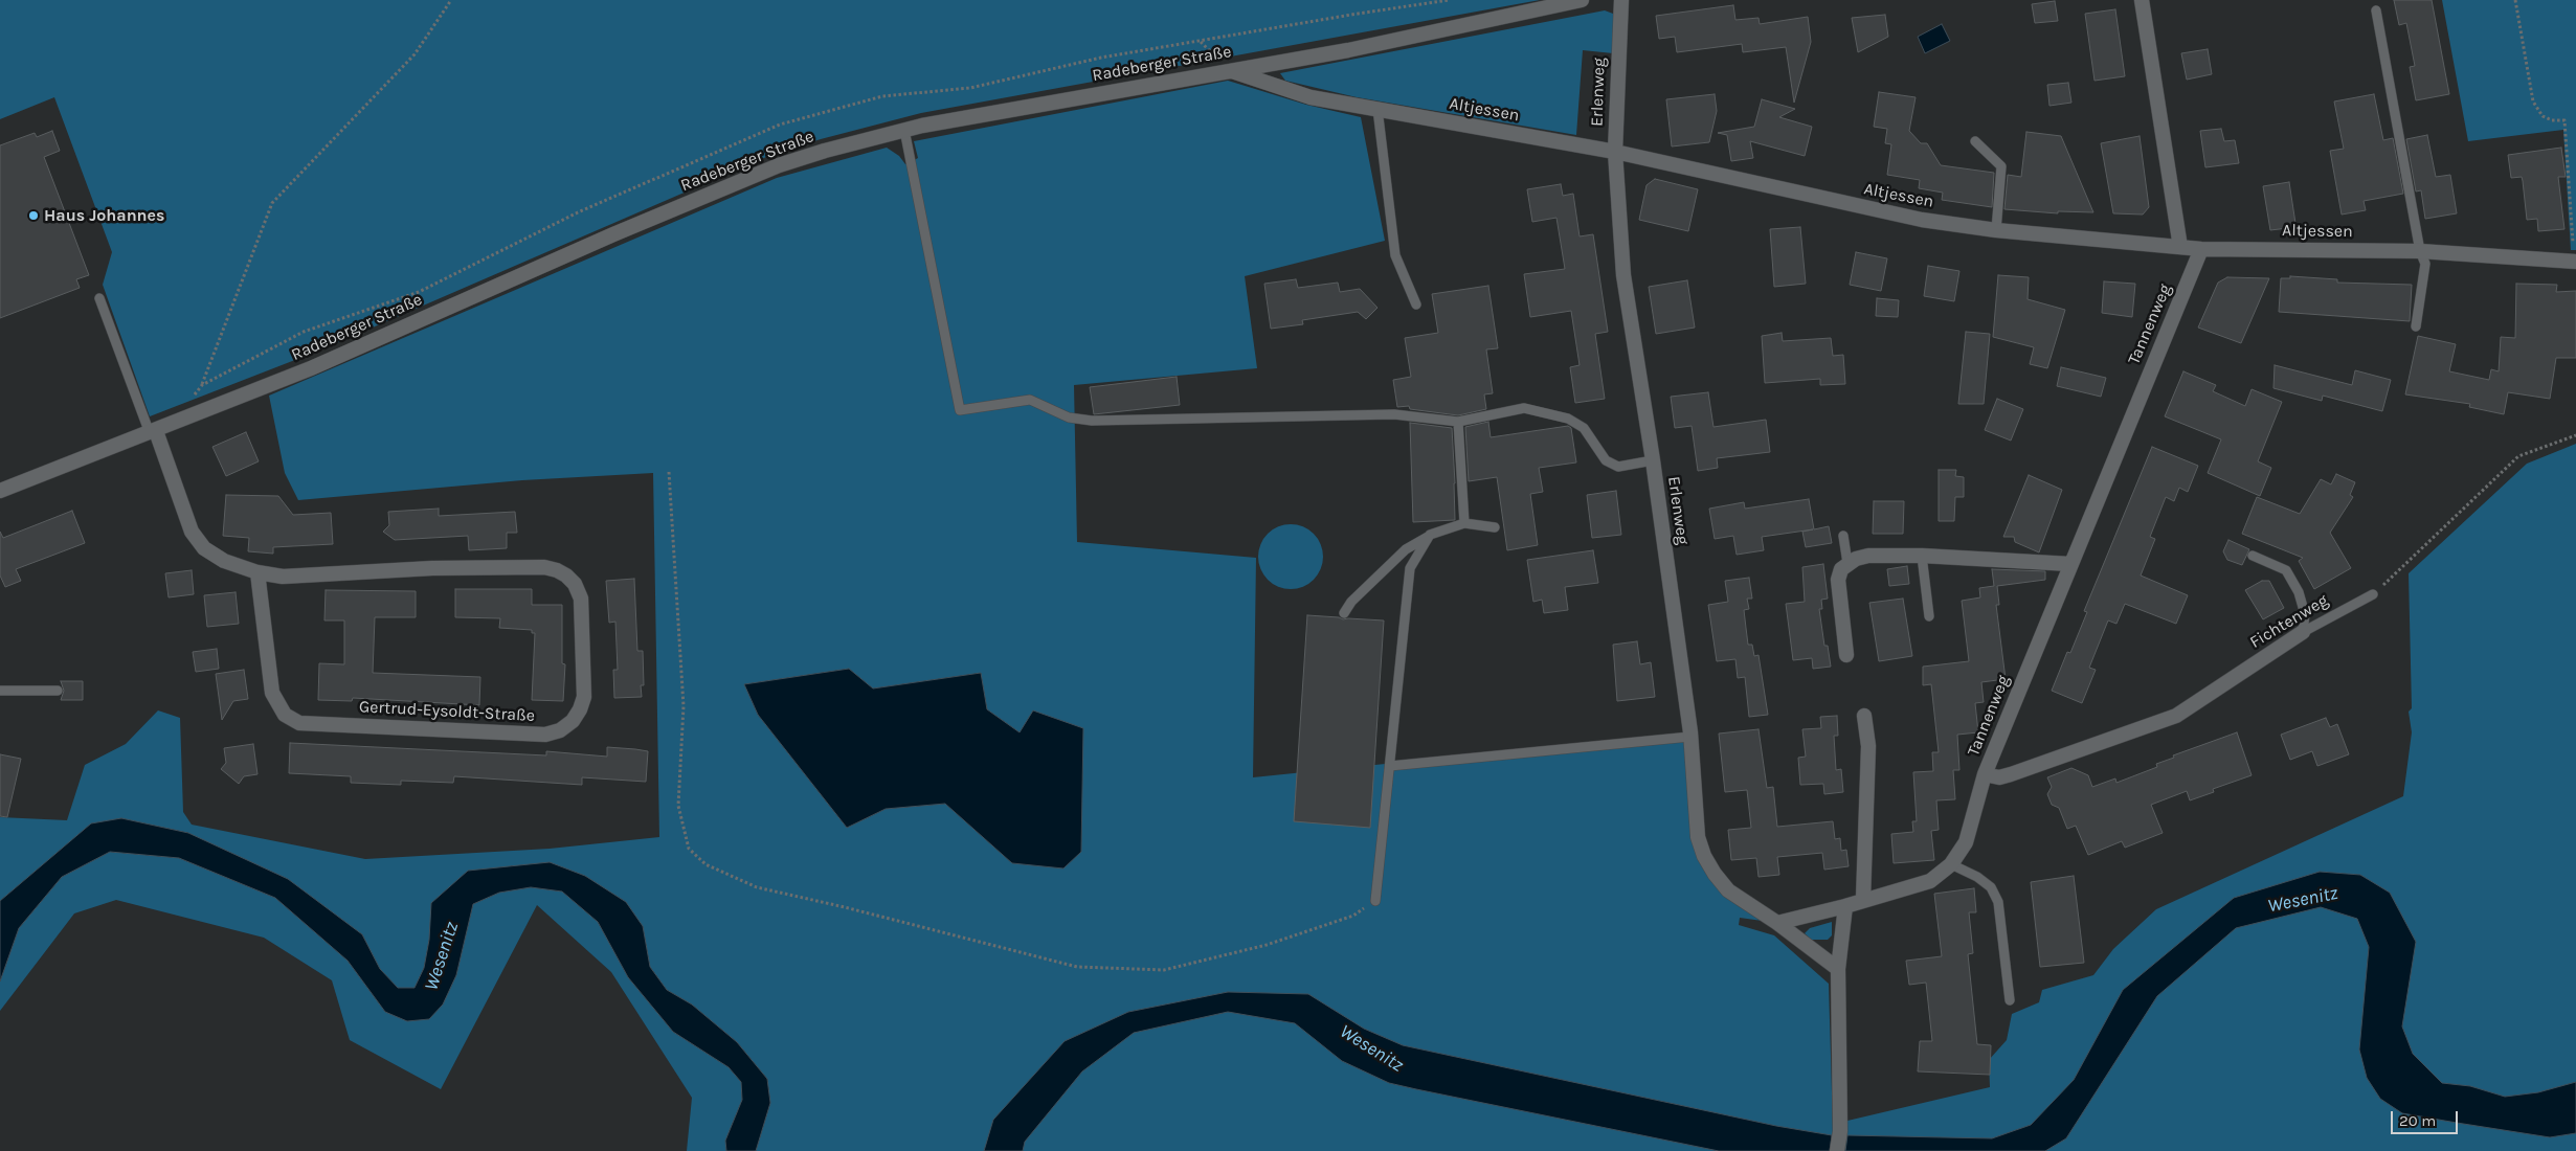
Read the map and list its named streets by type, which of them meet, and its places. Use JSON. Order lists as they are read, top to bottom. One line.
{"streets":{"street":["Radeberger Straße","Erlenweg","Altjessen","Tannenweg","Fichtenweg","Gertrud-Eysoldt-Straße"]},"crossings":[["Radeberger Straße","Altjessen"],["Radeberger Straße","Gertrud-Eysoldt-Straße"],["Erlenweg","Altjessen"],["Altjessen","Tannenweg"],["Tannenweg","Fichtenweg"]],"water":["Wesenitz"],"places":["Haus Johannes"],"scale_bar":"20 m"}
